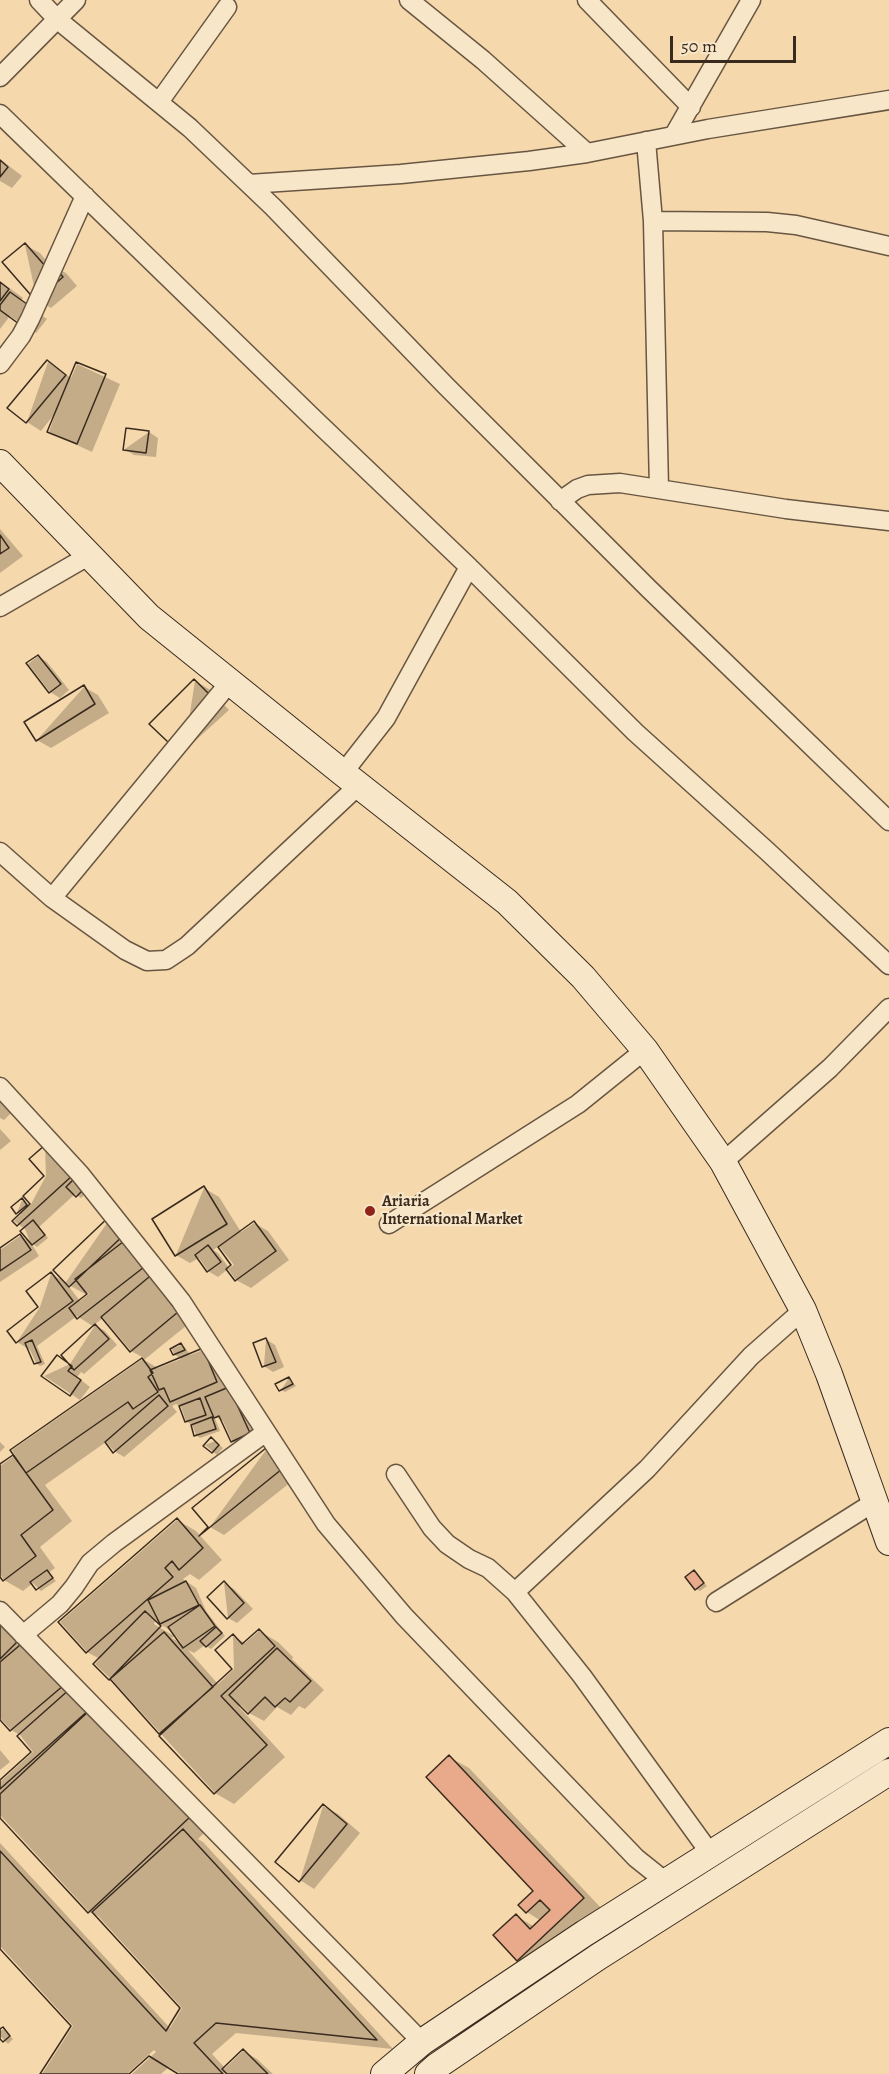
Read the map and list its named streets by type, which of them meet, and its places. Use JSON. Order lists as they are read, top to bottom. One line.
{"places":["Ariaria International Market"],"scale_bar":"50 m"}
